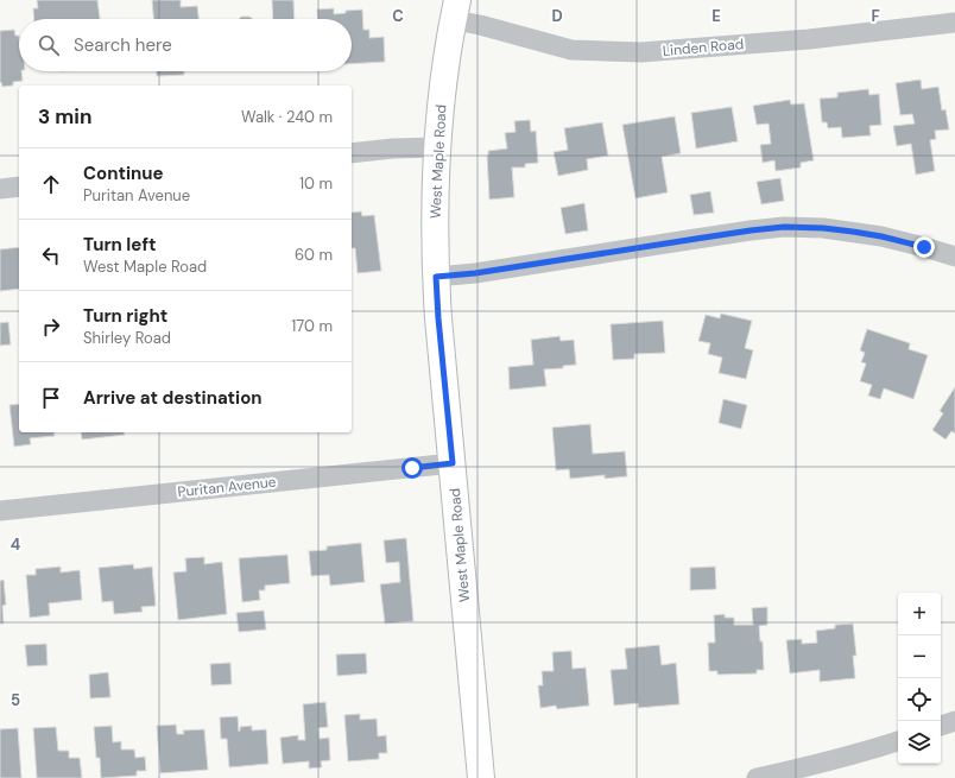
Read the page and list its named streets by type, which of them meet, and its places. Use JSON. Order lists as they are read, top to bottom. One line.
{"streets":{"main road":["West Maple Road"],"street":["Linden Road","Puritan Avenue"]},"crossings":[["Linden Road","West Maple Road"],["West Maple Road","Puritan Avenue"]],"page":{"search":"Search here","heading":["3 min","Walk · 240 m"],"list":[["Continue","Puritan Avenue","10 m"],["Turn left","West Maple Road","60 m"],["Turn right","Shirley Road","170 m"],"Arrive at destination"],"map_buttons":["+","−"]},"grid":{"columns":["C","D","E","F"],"rows":["4","5"]}}
